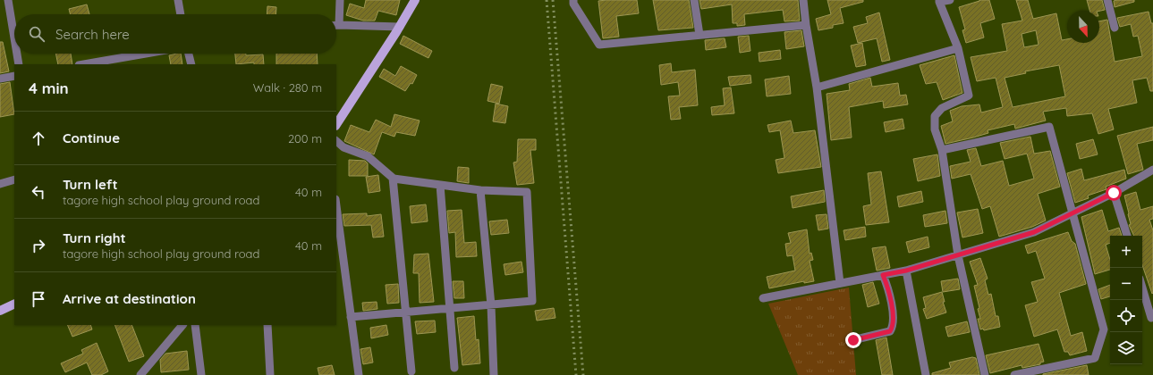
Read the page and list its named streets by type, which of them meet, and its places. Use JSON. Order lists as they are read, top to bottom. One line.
{"north":"bottom","page":{"search":"Search here","heading":["4 min","Walk · 280 m"],"list":[["Continue","200 m"],["Turn left","tagore high school play ground road","40 m"],["Turn right","tagore high school play ground road","40 m"],"Arrive at destination"],"map_buttons":["+","−"]}}
